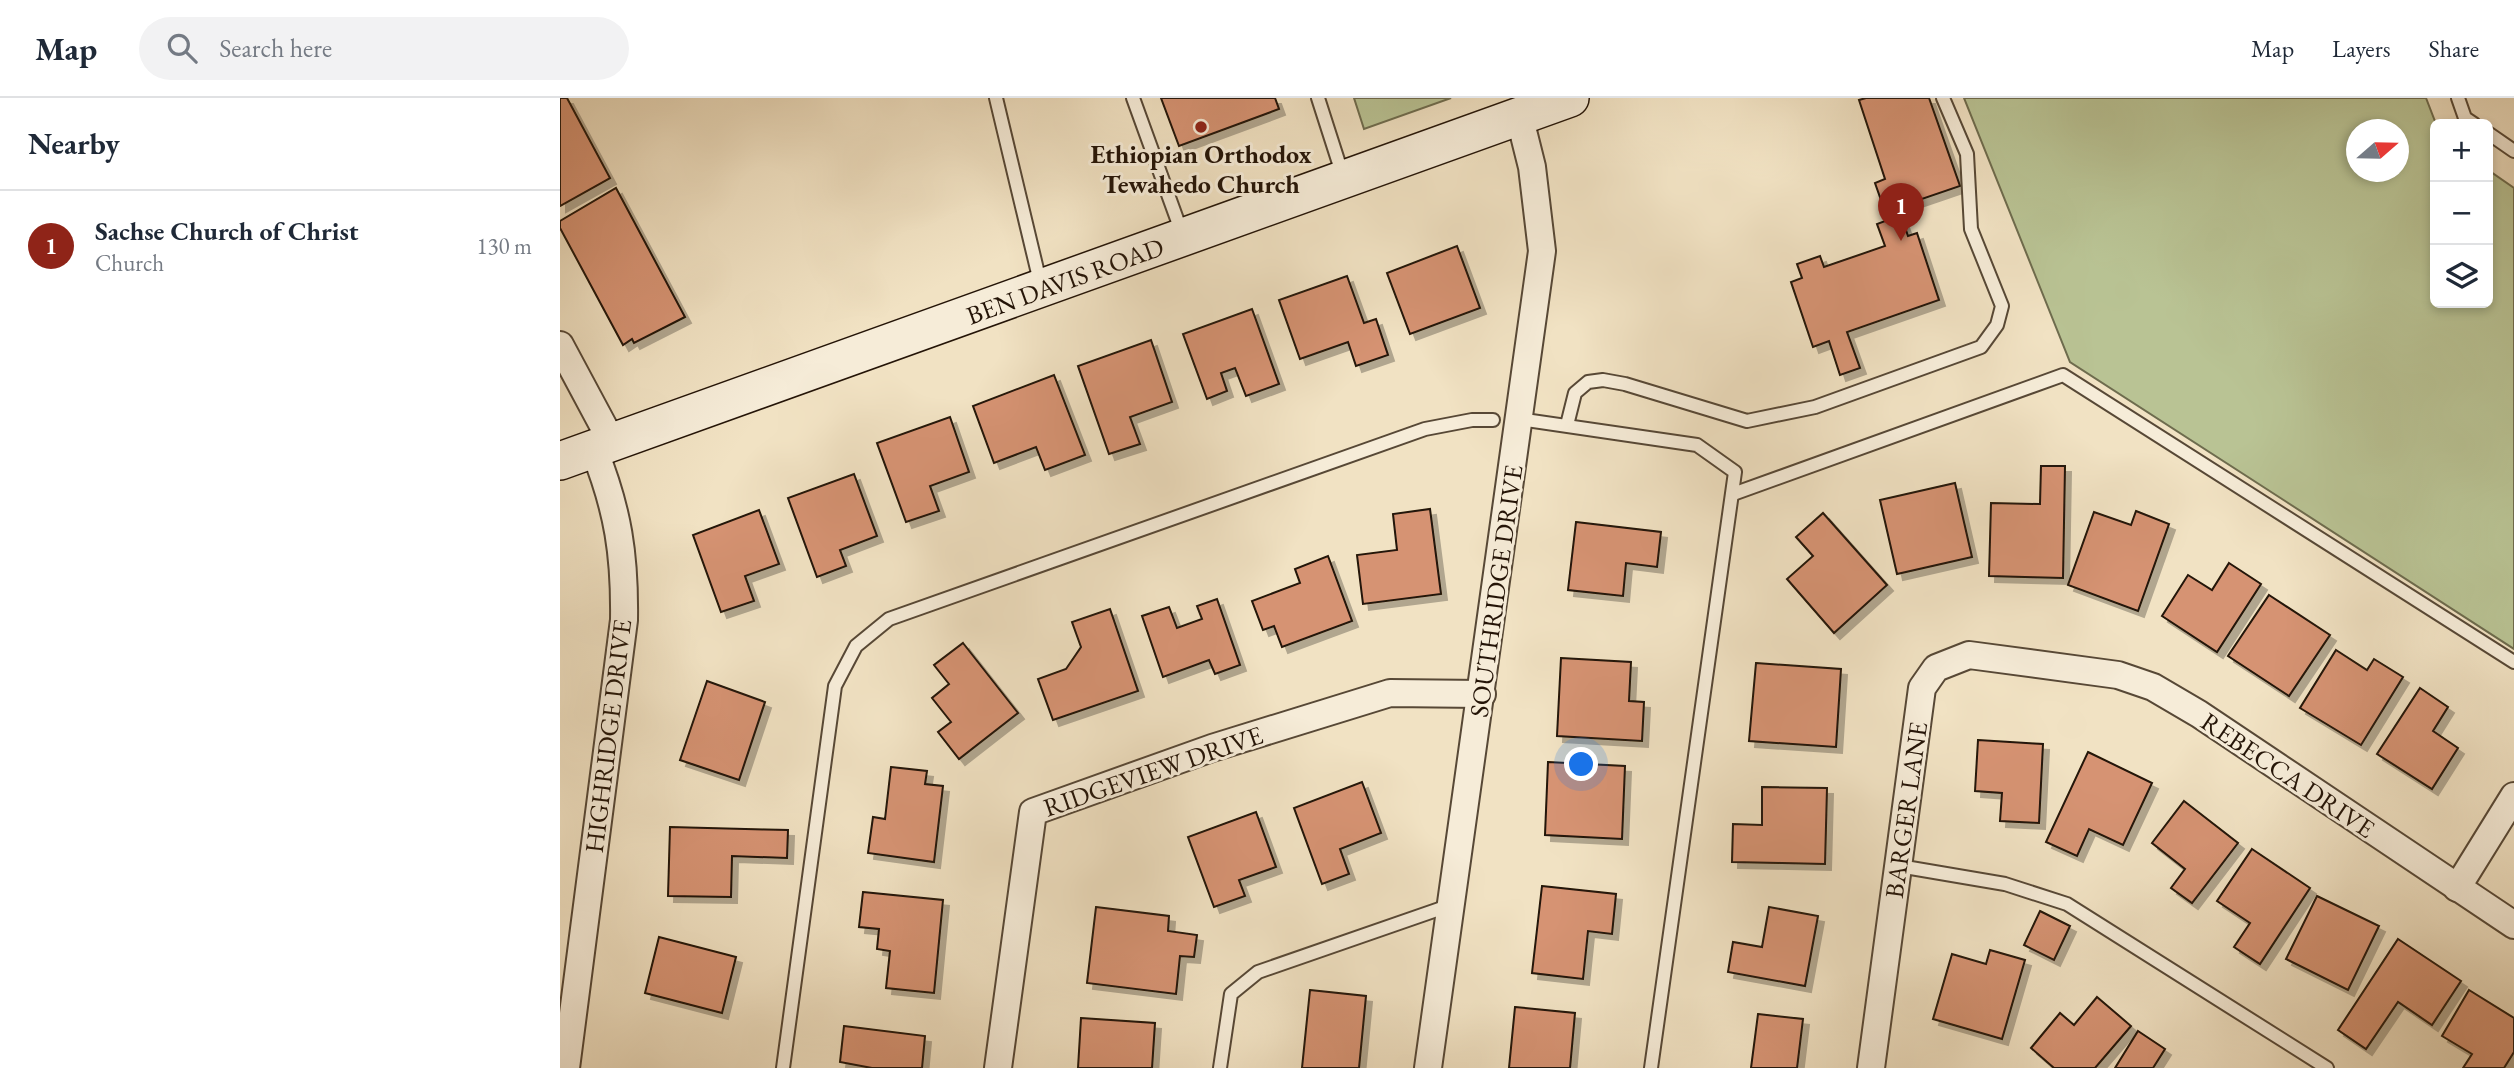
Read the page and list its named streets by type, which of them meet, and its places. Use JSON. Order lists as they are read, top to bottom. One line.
{"streets":{"street":["BEN DAVIS ROAD","SOUTHRIDGE DRIVE","HIGHRIDGE DRIVE","RIDGEVIEW DRIVE","REBECCA DRIVE","BARGER LANE"]},"crossings":[["BEN DAVIS ROAD","SOUTHRIDGE DRIVE"],["BEN DAVIS ROAD","HIGHRIDGE DRIVE"],["SOUTHRIDGE DRIVE","RIDGEVIEW DRIVE"],["REBECCA DRIVE","BARGER LANE"]],"places":["Ethiopian Orthodox Tewahedo Church"],"north":"right","page":{"header":"Map","search":"Search here","nav":["Map","Layers","Share"],"heading":"Nearby","map_buttons":["+","−"],"pins":"1","list":[{"mark":"1","name":"Sachse Church of Christ","note":"Church","value":"130 m"}]}}
